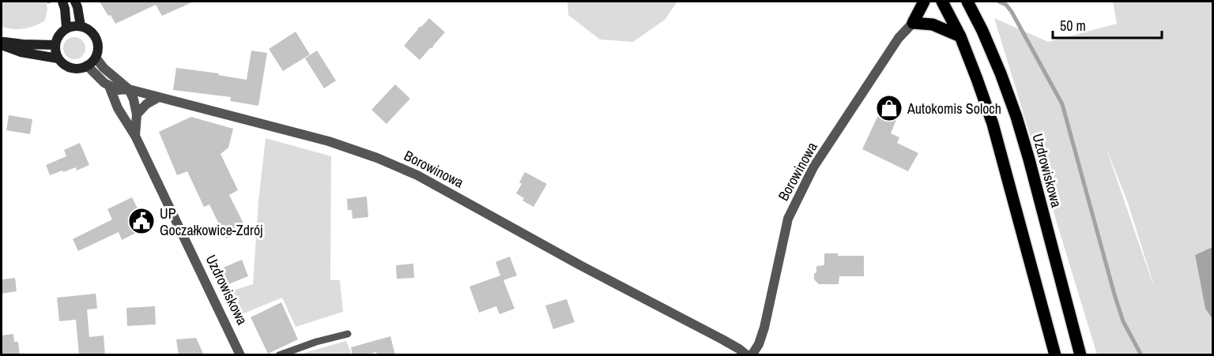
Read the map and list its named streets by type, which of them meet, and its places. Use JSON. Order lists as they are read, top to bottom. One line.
{"streets":{"main road":["Uzdrowiskowa"],"street":["Borowinowa"]},"crossings":[["Borowinowa","Uzdrowiskowa"]],"places":{"shop":["Autokomis Soloch"],"public building":["UP Goczałkowice-Zdrój"]},"scale_bar":"50 m"}
